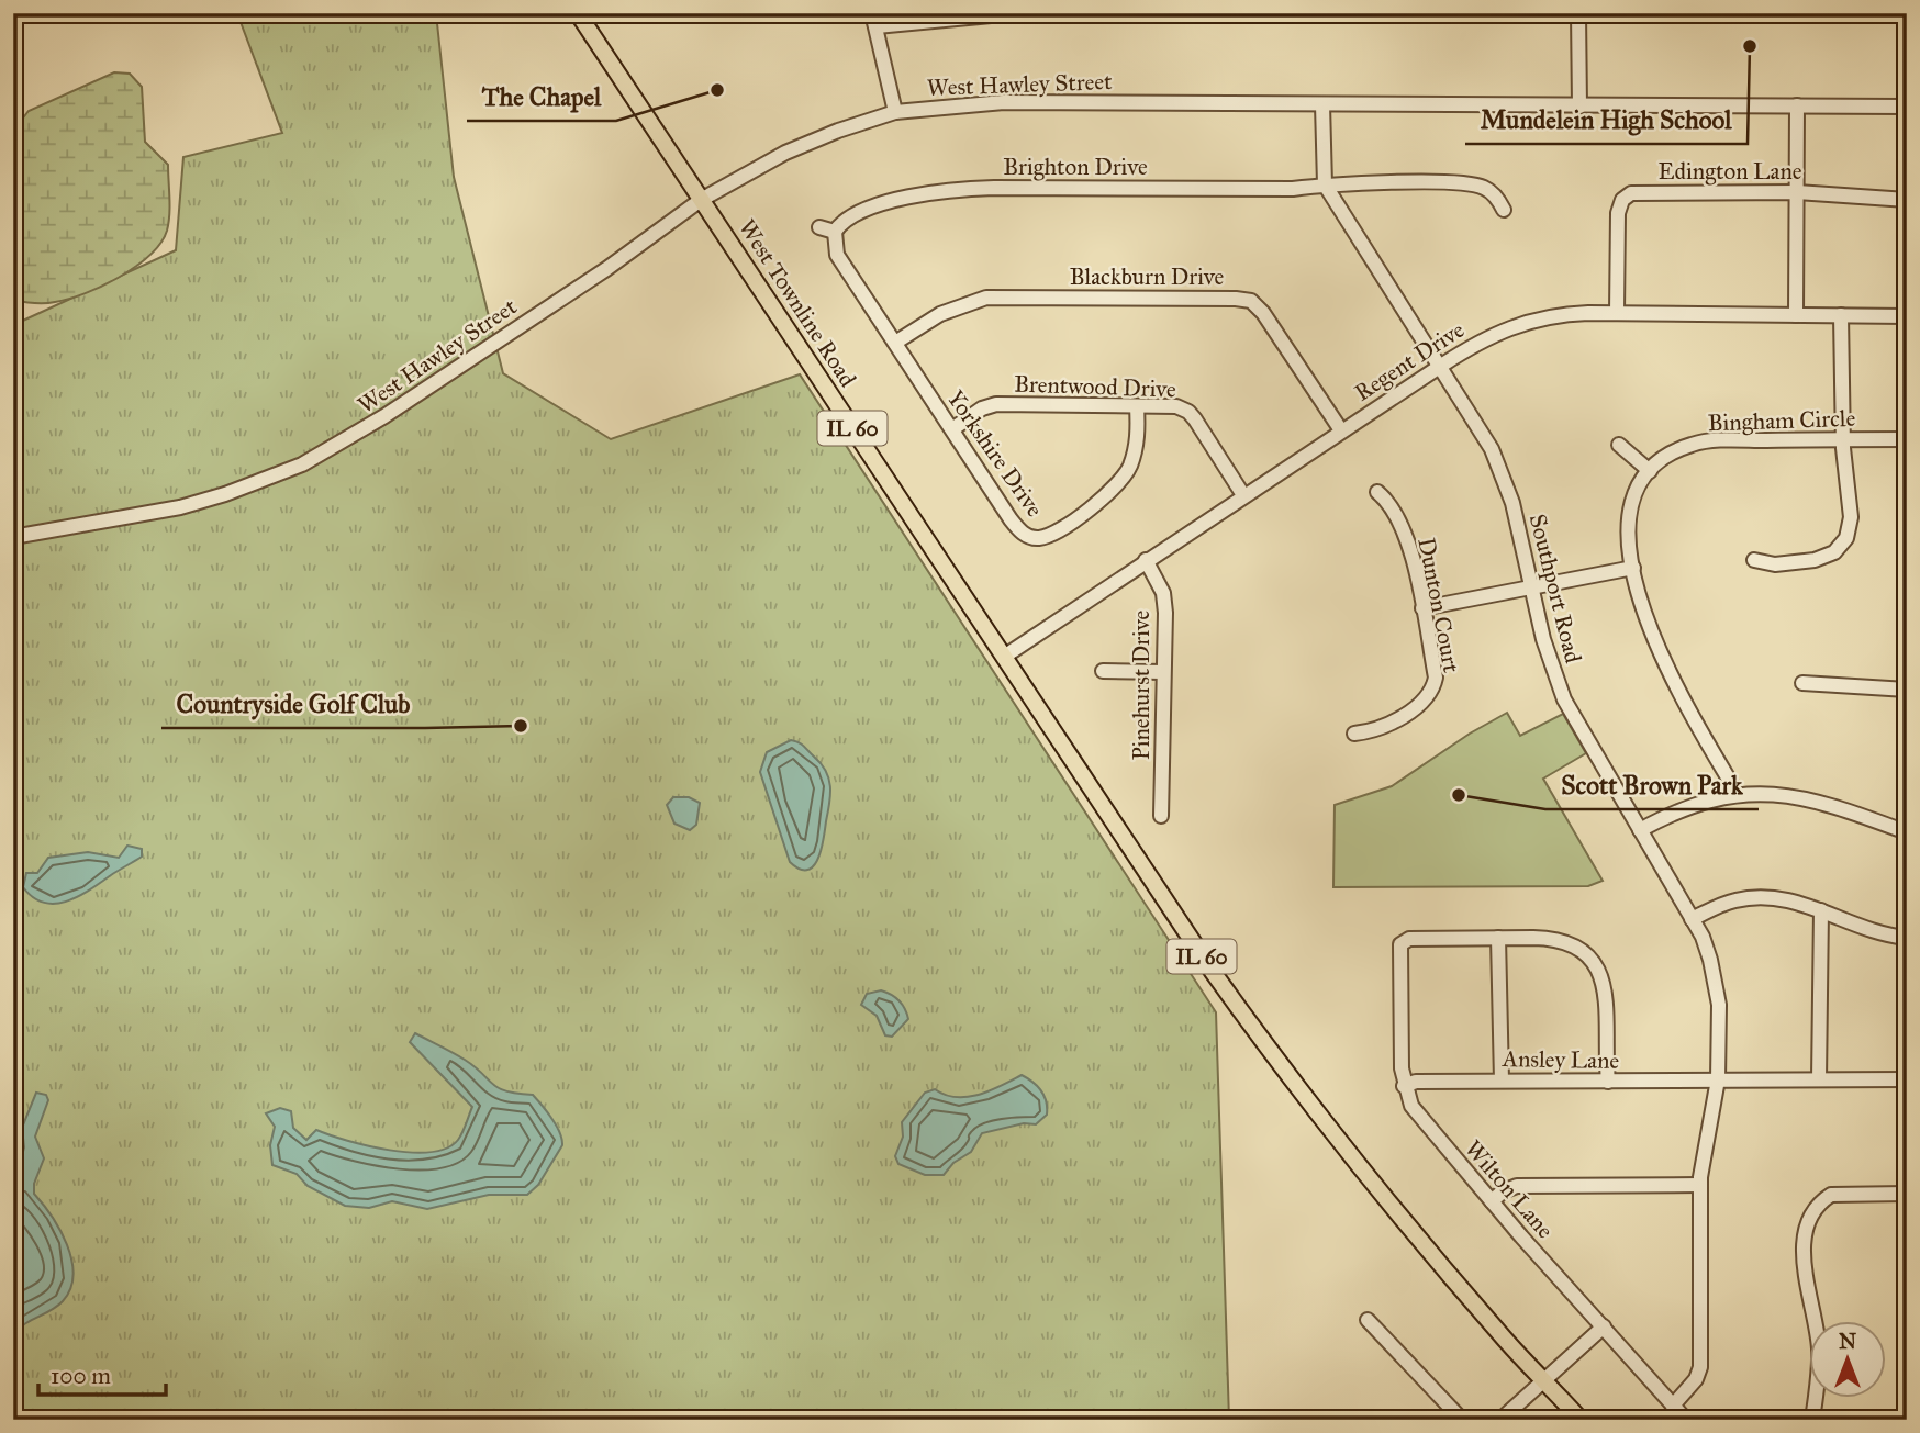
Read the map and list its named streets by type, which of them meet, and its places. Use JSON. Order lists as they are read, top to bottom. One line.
{"streets":{"main road":["West Townline Road","IL 60"],"street":["West Hawley Street","Brighton Drive","Edington Lane","Blackburn Drive","Regent Drive","Brentwood Drive","Bingham Circle","Yorkshire Drive","Southport Road","Dunton Court","Pinehurst Drive","Ansley Lane","Wilton Lane"]},"crossings":[["West Hawley Street","West Townline Road"],["Brighton Drive","Yorkshire Drive"],["Brighton Drive","Southport Road"],["Edington Lane","Regent Drive"],["Blackburn Drive","Regent Drive"],["Blackburn Drive","Yorkshire Drive"],["West Townline Road","Regent Drive"],["West Townline Road","IL 60"],["Regent Drive","Brentwood Drive"],["Regent Drive","IL 60"],["Regent Drive","Southport Road"],["Regent Drive","Pinehurst Drive"],["Brentwood Drive","Yorkshire Drive"],["Southport Road","Ansley Lane"],["Southport Road","Wilton Lane"],["Ansley Lane","Wilton Lane"]],"places":["Mundelein High School","The Chapel","Countryside Golf Club","Scott Brown Park"],"scale_bar":"100 m","north":"top"}
